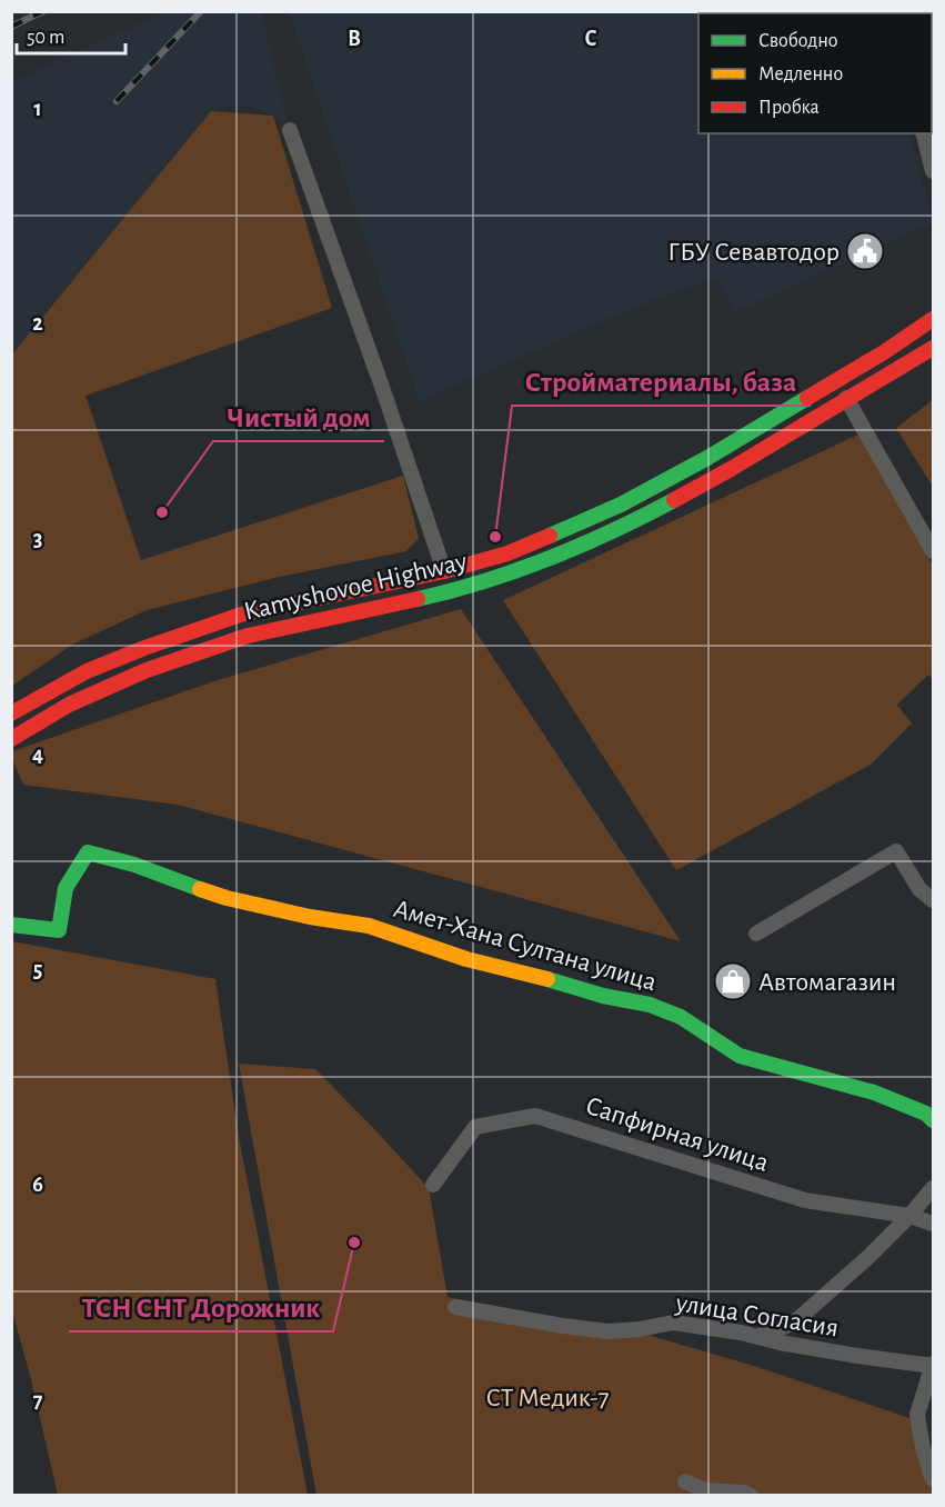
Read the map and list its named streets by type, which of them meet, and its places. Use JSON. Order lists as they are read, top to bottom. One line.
{"streets":{"main road":["Kamyshovoe Highway","Амет-Хана Султана улица"],"street":["Сапфирная улица","улица Согласия"]},"parks":["СТ Медик-7"],"places":{"public building":["ГБУ Севавтодор"],"other":["Чистый дом","Стройматериалы, база","ТСН СНТ Дорожник"],"shop":["Автомагазин"]},"legend":["Свободно","Медленно","Пробка"],"scale_bar":"50 m","grid":{"columns":["B","C"],"rows":["1","2","3","4","5","6","7"]}}
